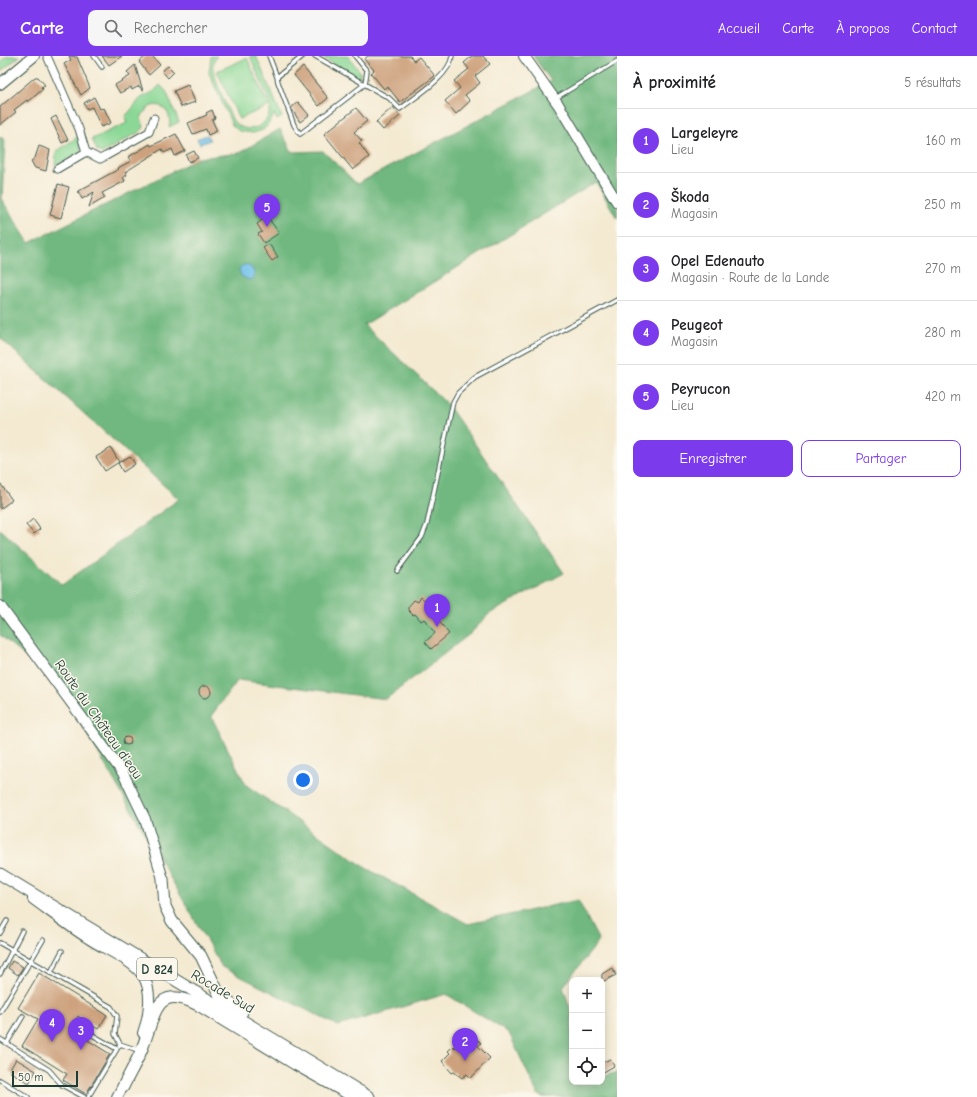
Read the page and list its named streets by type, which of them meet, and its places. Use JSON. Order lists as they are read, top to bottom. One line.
{"streets":{"main road":["D 824","Rocade Sud"],"street":["Route du Château d'eau"]},"scale_bar":"50 m","page":{"header":"Carte","search":"Rechercher","nav":["Accueil","Carte","À propos","Contact"],"heading":["À proximité","5 résultats"],"list":[{"mark":"1","name":"Largeleyre","note":"Lieu","value":"160 m"},{"mark":"2","name":"Škoda","note":"Magasin","value":"250 m"},{"mark":"3","name":"Opel Edenauto","note":"Magasin · Route de la Lande","value":"270 m"},{"mark":"4","name":"Peugeot","note":"Magasin","value":"280 m"},{"mark":"5","name":"Peyrucon","note":"Lieu","value":"420 m"}],"pins":["5","1","4","3","2"],"buttons":["Enregistrer","Partager"],"map_buttons":["+","−"],"scale":"50 m"}}
